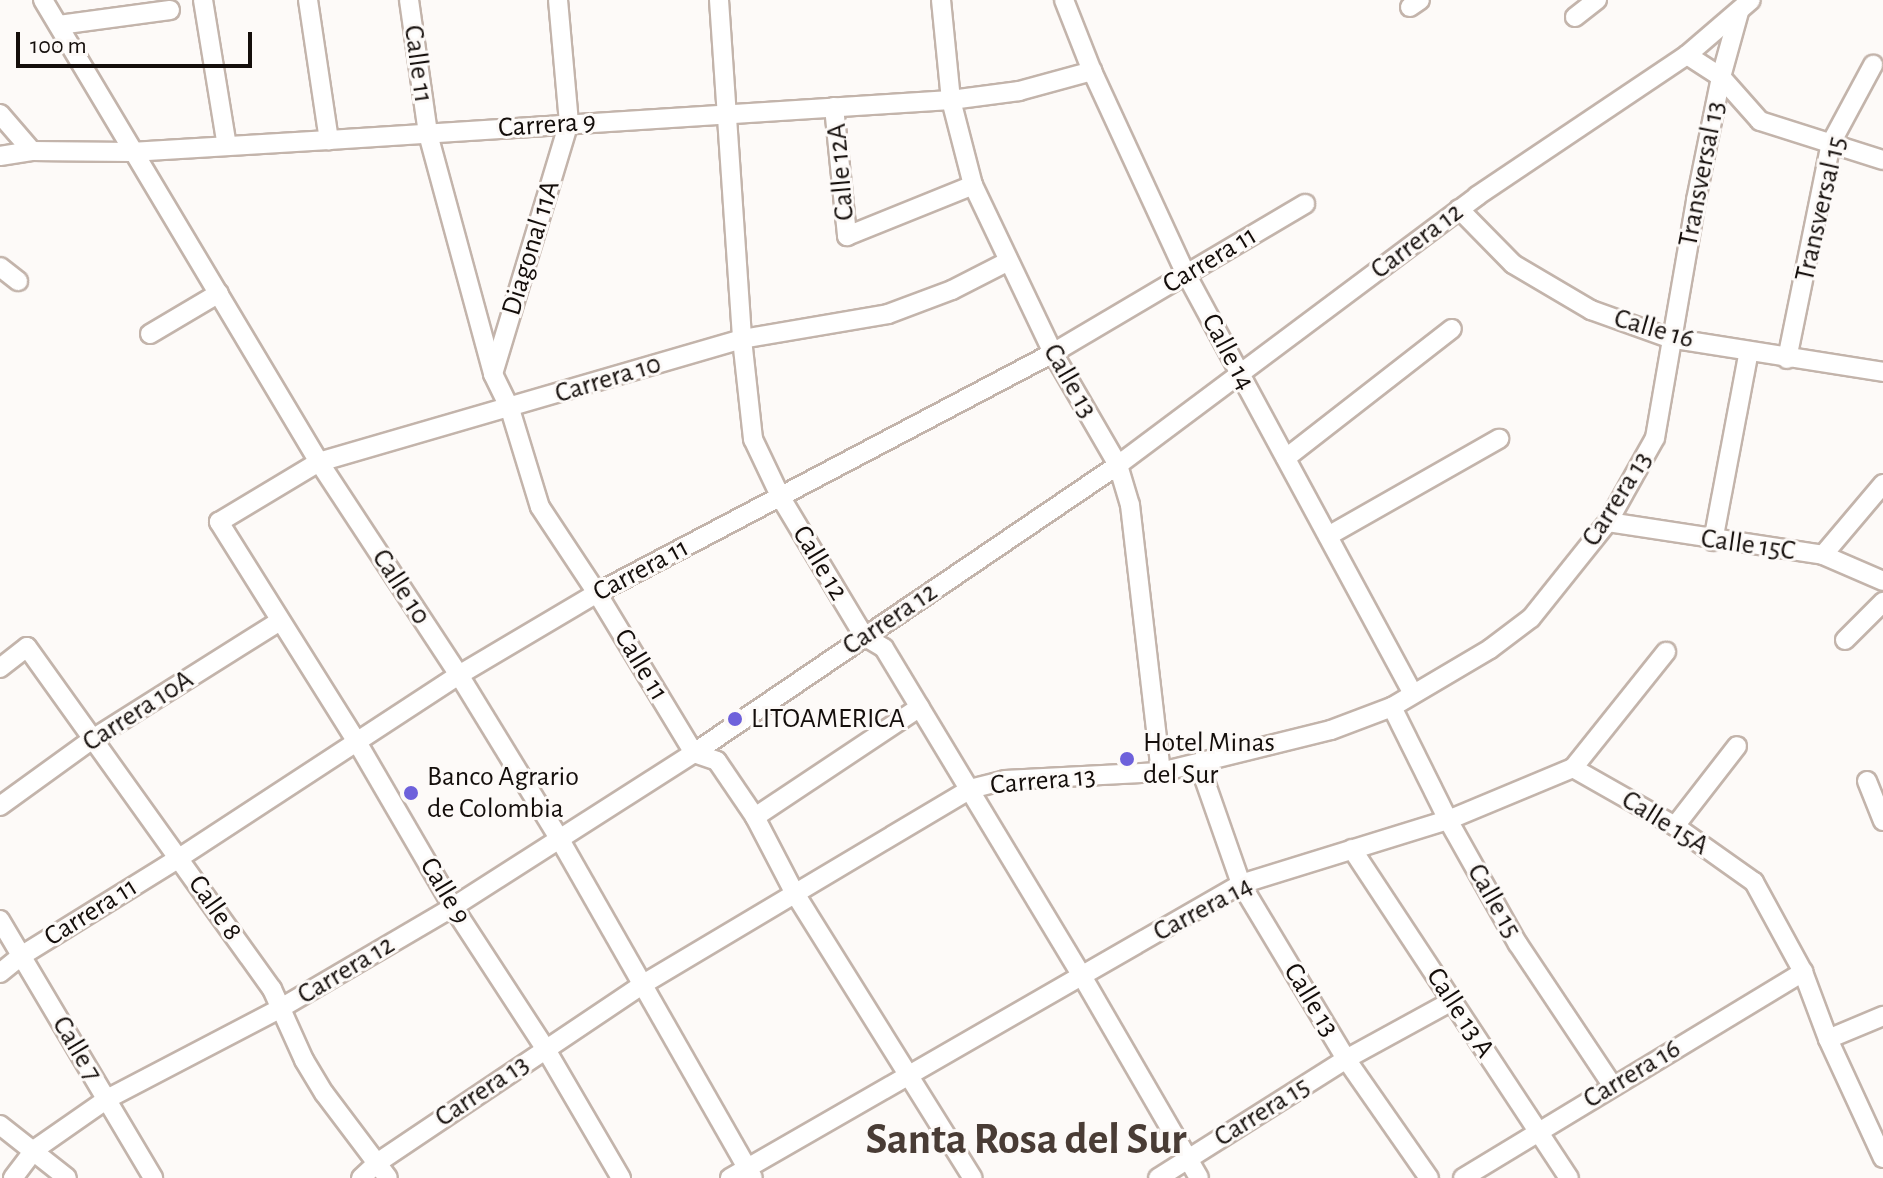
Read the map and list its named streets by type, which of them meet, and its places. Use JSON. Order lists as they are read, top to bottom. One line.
{"streets":{"street":["Calle 11","Carrera 9","Calle 12A","Transversal 13","Transversal 15","Carrera 12","Diagonal 11A","Carrera 11","Calle 16","Calle 14","Carrera 10","Calle 13","Carrera 13","Calle 15C","Calle 12","Calle 10","Carrera 10A","Calle 15A","Calle 9","Calle 15","Calle 8","Carrera 14","Calle 13 A","Calle 7","Carrera 16","Carrera 15"]},"crossings":[["Calle 11","Carrera 9"],["Calle 11","Carrera 12"],["Calle 11","Diagonal 11A"],["Calle 11","Carrera 11"],["Calle 11","Carrera 10"],["Calle 11","Carrera 13"],["Calle 11","Carrera 14"],["Carrera 9","Calle 12A"],["Carrera 9","Diagonal 11A"],["Carrera 9","Calle 14"],["Carrera 9","Calle 13"],["Carrera 9","Calle 12"],["Carrera 9","Calle 10"],["Calle 12A","Calle 13"],["Transversal 13","Carrera 12"],["Transversal 13","Calle 16"],["Transversal 13","Carrera 13"],["Transversal 15","Calle 16"],["Carrera 12","Calle 16"],["Carrera 12","Calle 14"],["Carrera 12","Calle 13"],["Carrera 12","Calle 12"],["Carrera 12","Calle 10"],["Carrera 12","Calle 9"],["Carrera 12","Calle 8"],["Carrera 12","Calle 7"],["Carrera 11","Calle 14"],["Carrera 11","Calle 13"],["Carrera 11","Calle 12"],["Carrera 11","Calle 10"],["Carrera 11","Calle 9"],["Carrera 11","Calle 8"],["Carrera 11","Calle 7"],["Calle 16","Carrera 13"],["Calle 14","Carrera 13"],["Carrera 10","Calle 13"],["Carrera 10","Calle 12"],["Carrera 10","Calle 10"],["Carrera 10","Calle 9"],["Calle 13","Carrera 13"],["Calle 13","Carrera 14"],["Calle 13","Carrera 15"],["Carrera 13","Calle 15C"],["Carrera 13","Calle 12"],["Carrera 13","Calle 10"],["Carrera 13","Calle 9"],["Carrera 13","Calle 15"],["Carrera 13","Calle 8"],["Calle 12","Carrera 14"],["Calle 12","Carrera 15"],["Calle 10","Carrera 14"],["Carrera 10A","Calle 9"],["Carrera 10A","Calle 8"],["Calle 15A","Carrera 14"],["Calle 15A","Carrera 16"],["Calle 15","Carrera 14"],["Calle 15","Carrera 16"],["Carrera 14","Calle 13 A"],["Calle 13 A","Carrera 16"],["Calle 13 A","Carrera 15"]],"districts":["Santa Rosa del Sur"],"places":["LITOAMERICA","Hotel Minas del Sur","Banco Agrario de Colombia"],"scale_bar":"100 m"}
